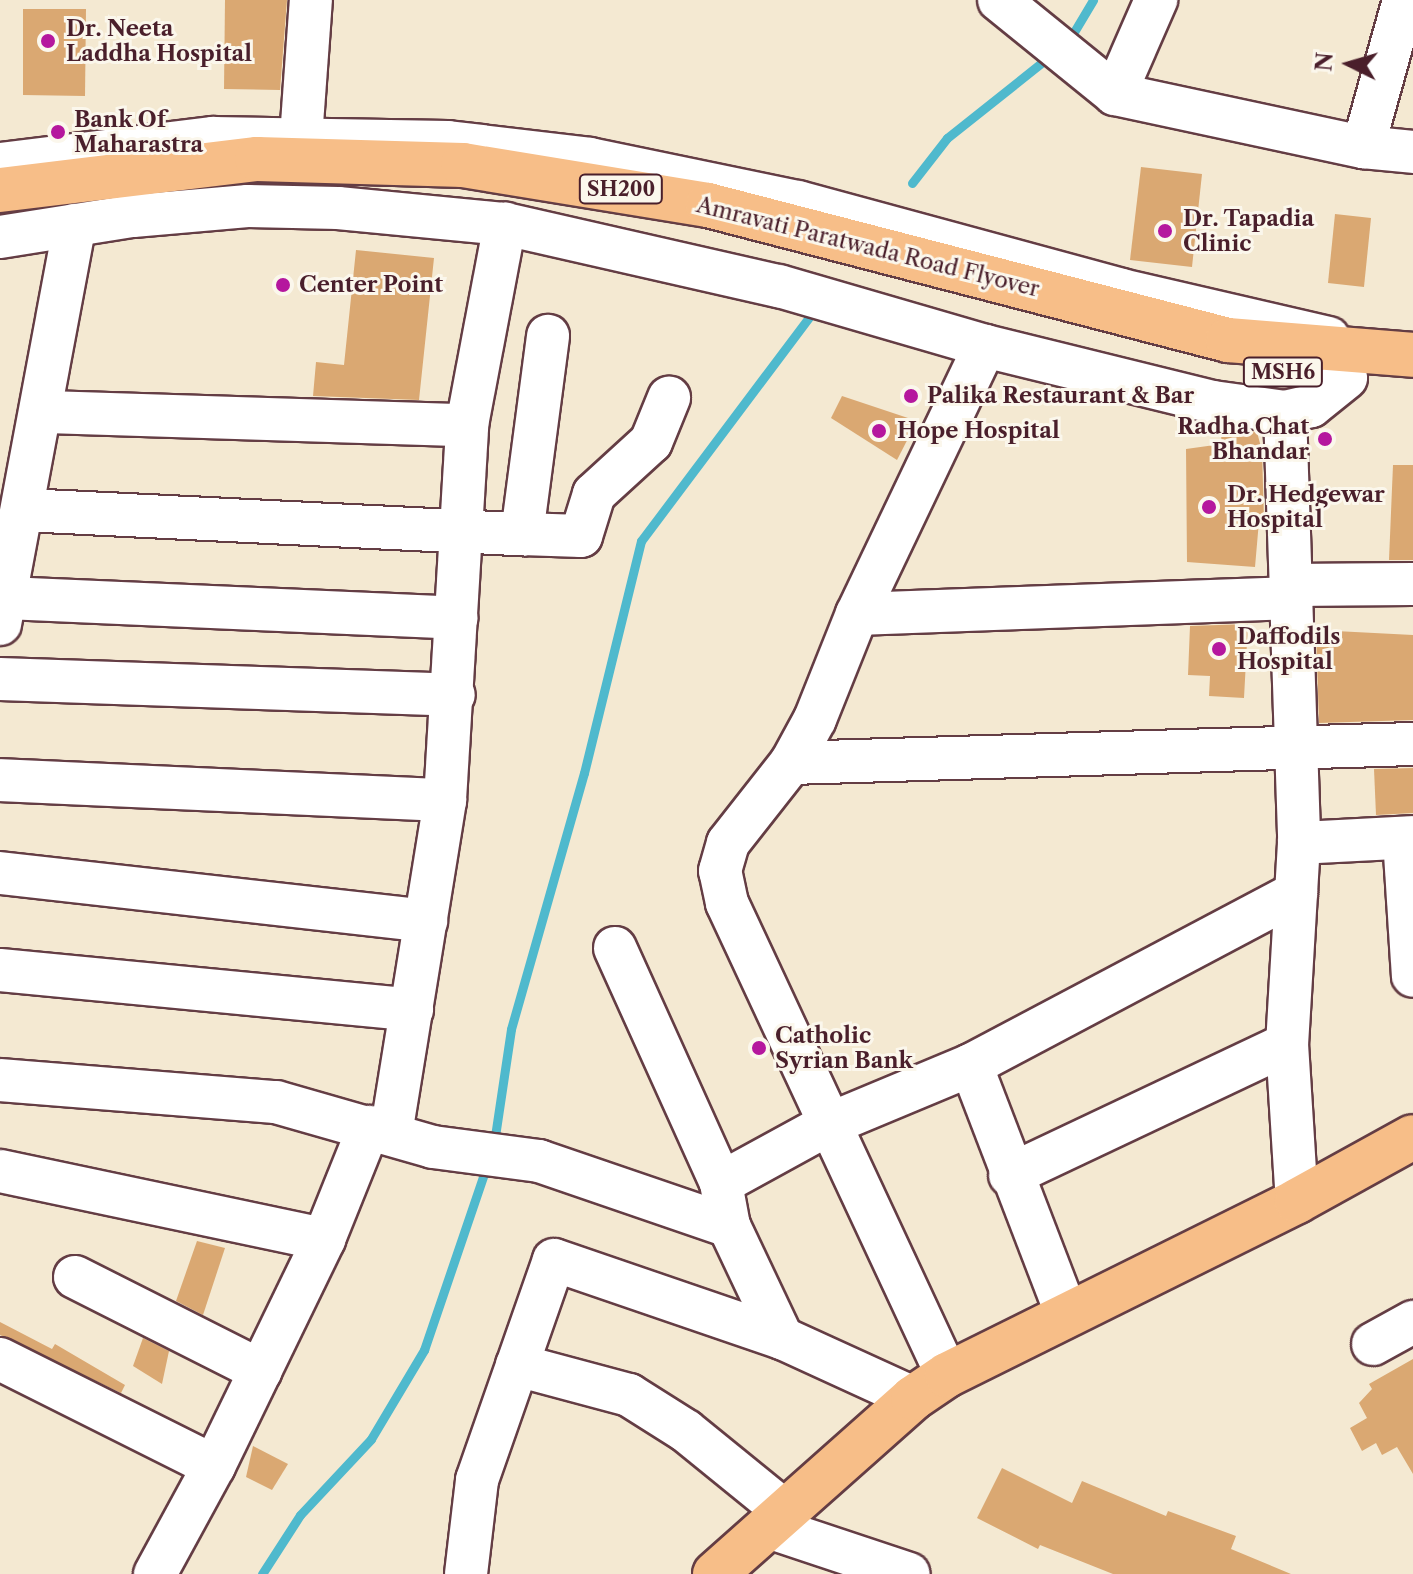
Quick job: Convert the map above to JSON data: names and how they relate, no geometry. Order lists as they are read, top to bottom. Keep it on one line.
{"streets":{"main road":["SH200","Amravati Paratwada Road Flyover","MSH6"]},"crossings":[["Amravati Paratwada Road Flyover","MSH6"]],"places":["Dr. Neeta Laddha Hospital","Bank Of Maharastra","Dr. Tapadia Clinic","Center Point","Palika Restaurant & Bar","Hope Hospital","Radha Chat Bhandar","Dr. Hedgewar Hospital","Daffodils Hospital","Catholic Syrian Bank"],"north":"left"}
